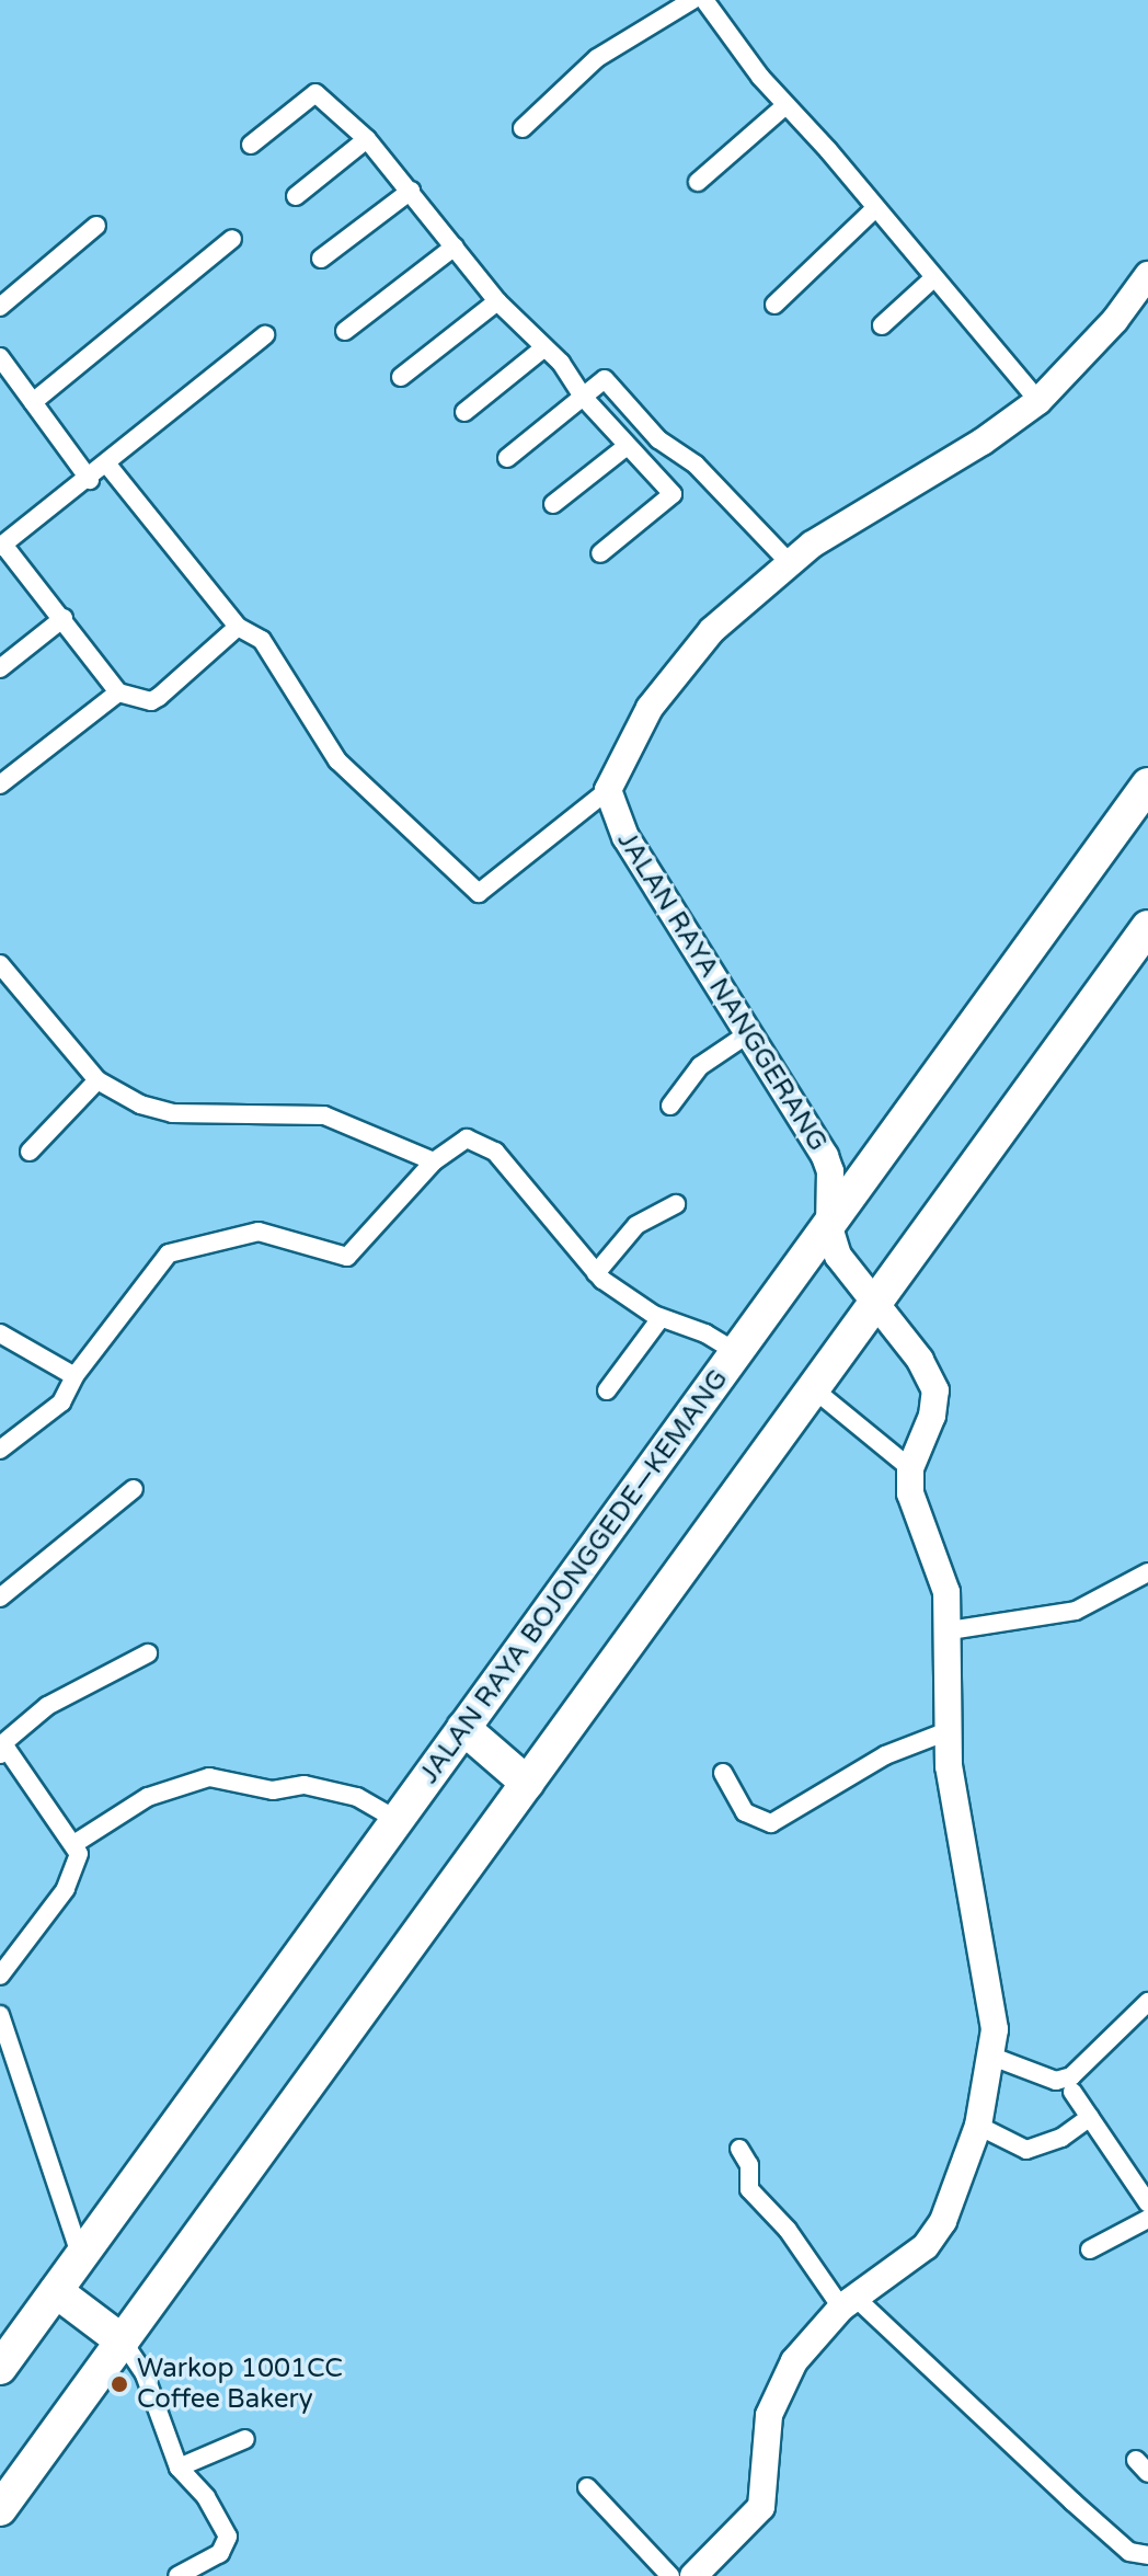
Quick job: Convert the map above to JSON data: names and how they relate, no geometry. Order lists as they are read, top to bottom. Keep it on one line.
{"streets":{"highway":["JALAN RAYA BOJONGGEDE—KEMANG"],"street":["JALAN RAYA NANGGERANG"]},"crossings":[["JALAN RAYA NANGGERANG","JALAN RAYA BOJONGGEDE—KEMANG"]],"places":["Warkop 1001CC Coffee Bakery"]}
